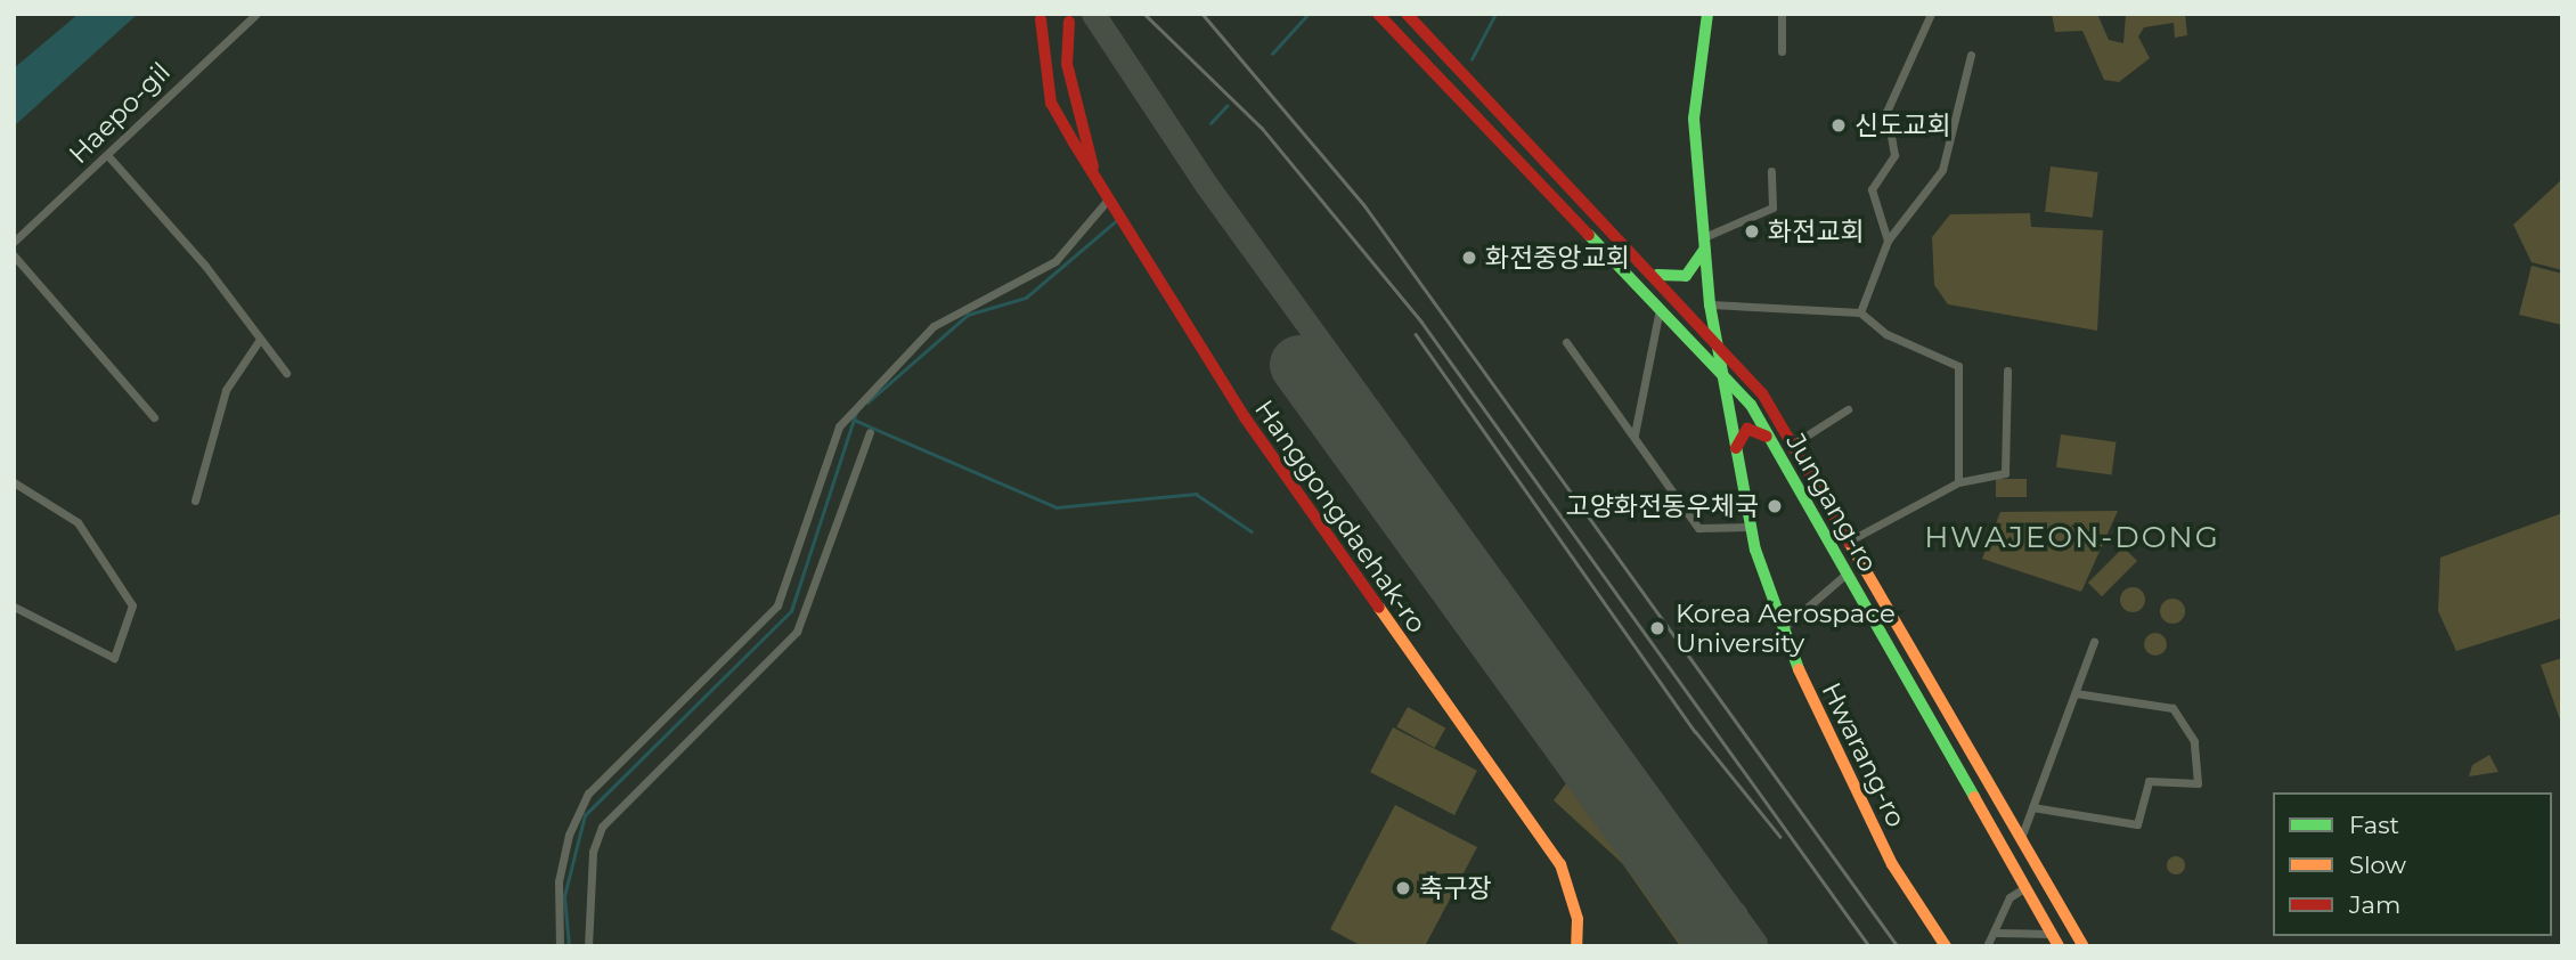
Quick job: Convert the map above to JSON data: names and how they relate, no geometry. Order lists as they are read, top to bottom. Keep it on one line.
{"streets":{"main road":["Jungang-ro","Hanggongdaehak-ro","Hwarang-ro"],"street":["Haepo-gil"]},"crossings":[["Jungang-ro","Hwarang-ro"]],"districts":["HWAJEON-DONG"],"places":["신도교회","화전교회","화전중앙교회","고양화전동우체국","Korea Aerospace University","축구장"],"legend":["Fast","Slow","Jam"]}
